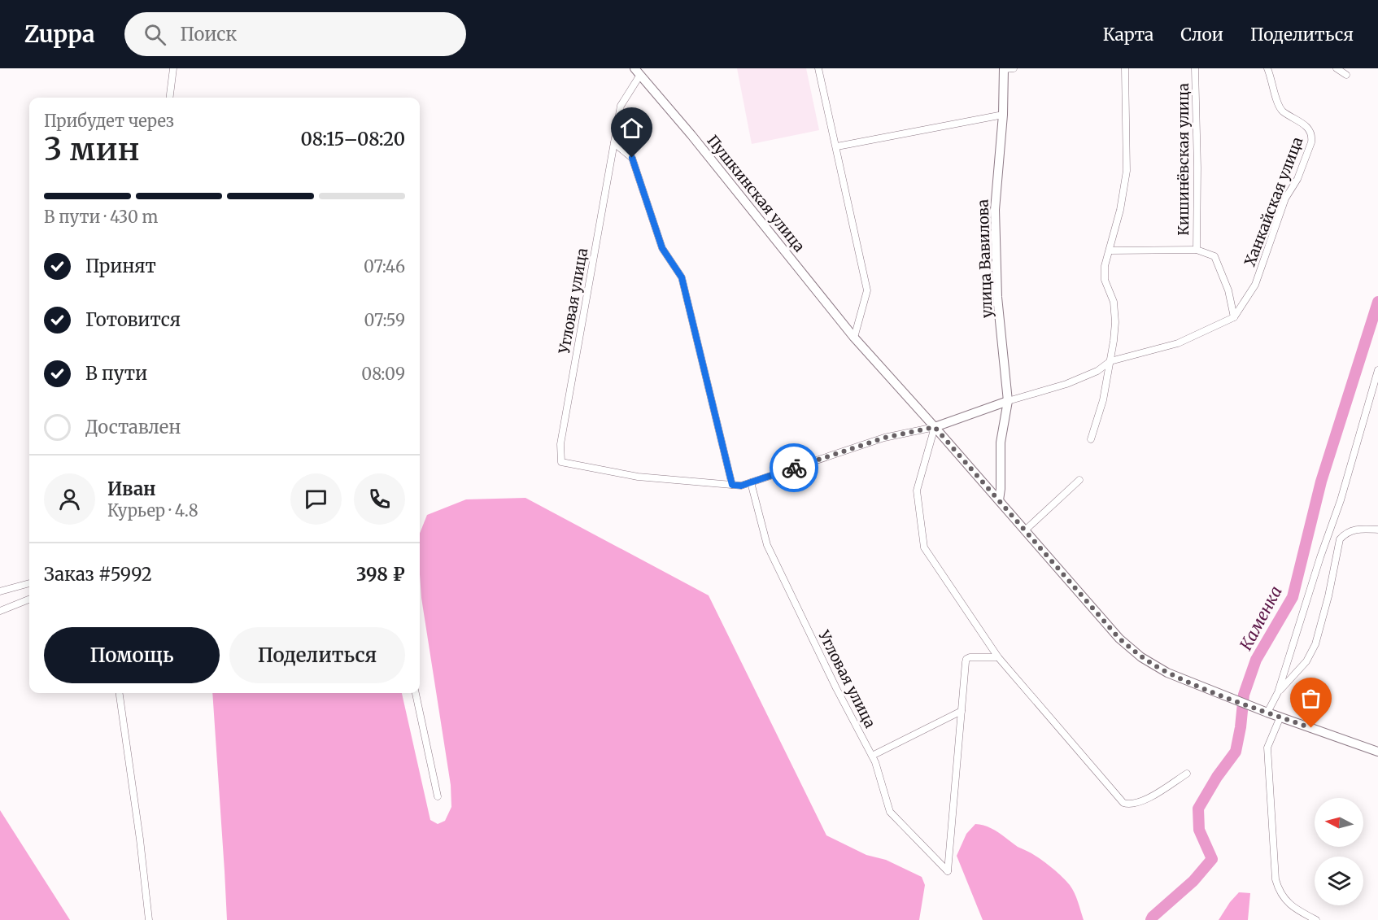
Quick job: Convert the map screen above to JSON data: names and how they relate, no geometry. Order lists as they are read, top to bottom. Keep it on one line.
{"streets":{"main road":["Пушкинская улица","улица Вавилова"],"street":["Кишинёвская улица","Ханкайская улица","Угловая улица"]},"crossings":[["Пушкинская улица","улица Вавилова"],["Пушкинская улица","Угловая улица"]],"water":["Каменка"],"north":"left","page":{"header":"Zuppa","search":"Поиск","nav":["Карта","Слои","Поделиться"],"heading":["3 мин","Прибудет через","08:15–08:20"],"panel":["Иван","Курьер · 4.8","Заказ #5992","398 ₽"],"bar":"В пути · 430 m","list":[["Принят","07:46"],["Готовится","07:59"],["В пути","08:09"],"Доставлен"],"buttons":["Помощь","Поделиться"]}}
